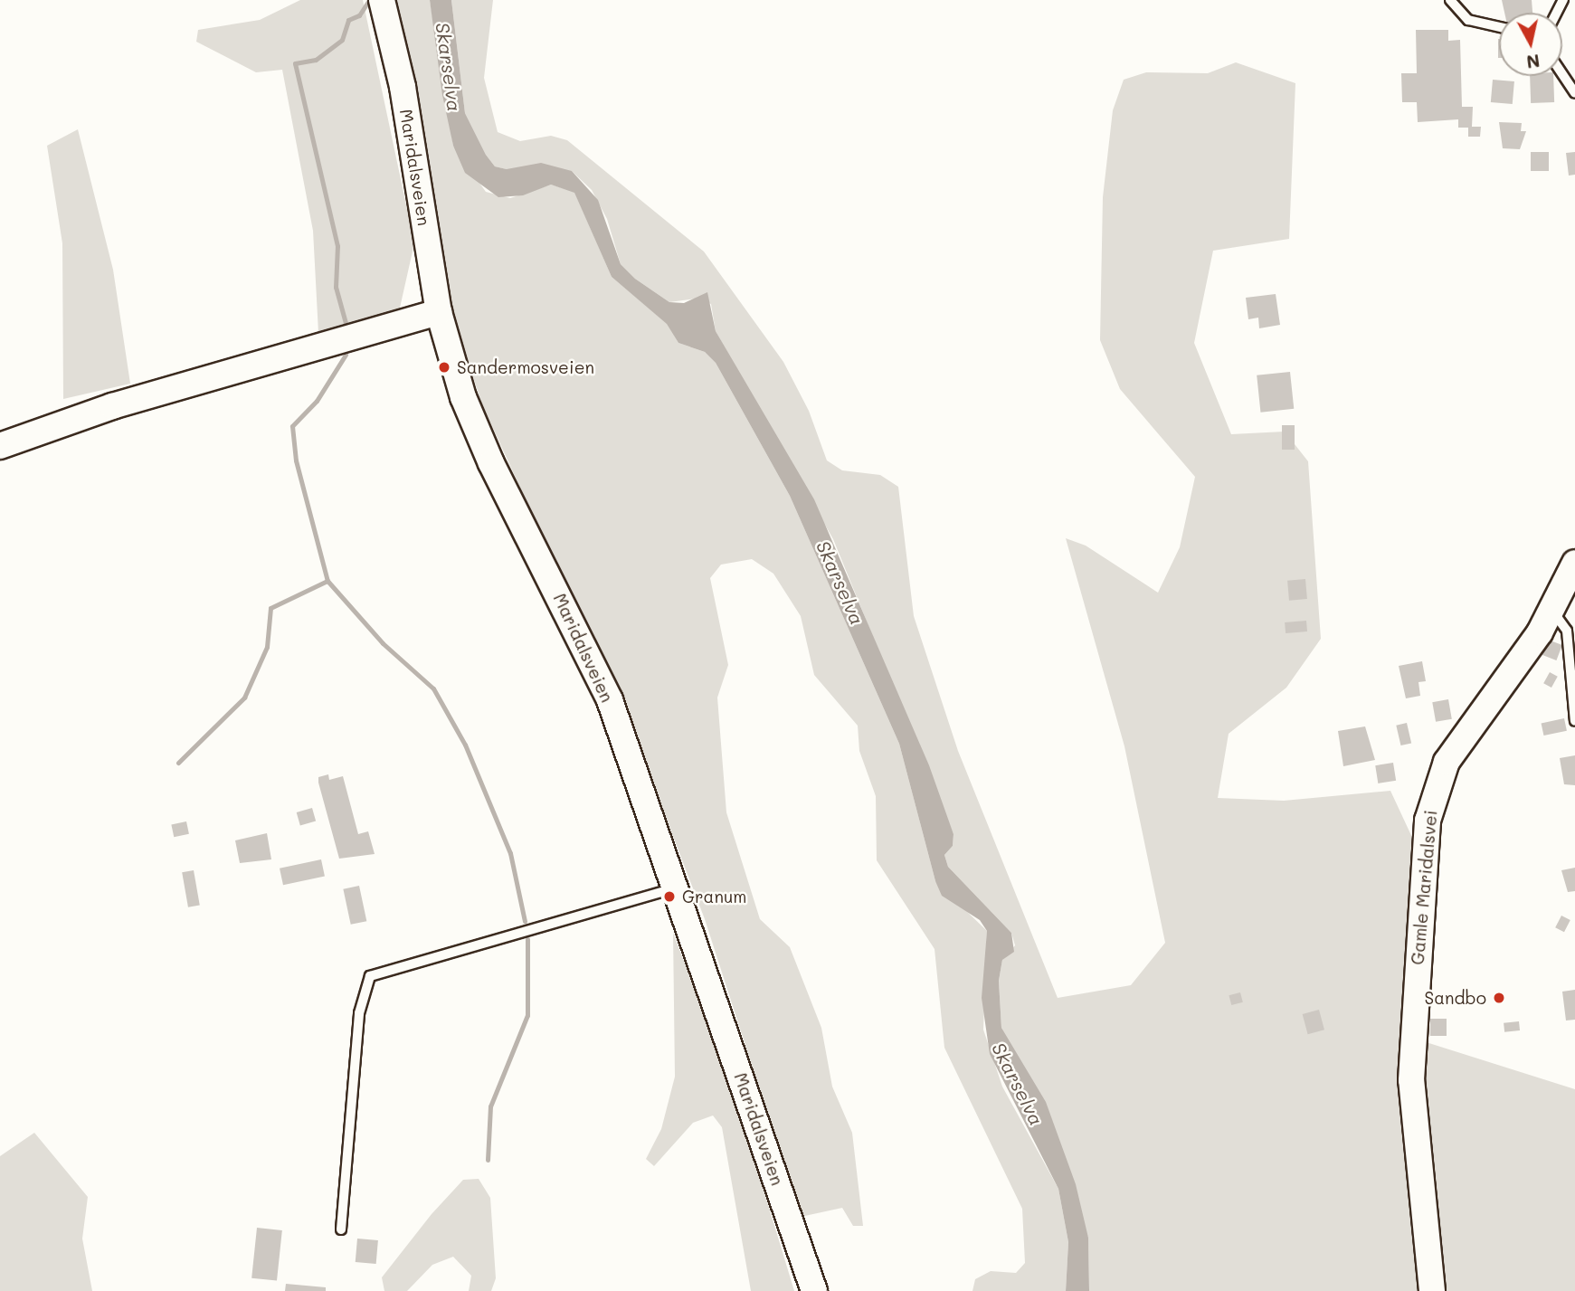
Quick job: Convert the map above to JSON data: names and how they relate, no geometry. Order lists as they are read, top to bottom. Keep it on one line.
{"streets":{"street":["Maridalsveien","Gamle Maridalsvei"]},"water":["Skarselva"],"places":["Sandermosveien","Granum","Sandbo"],"north":"bottom"}
